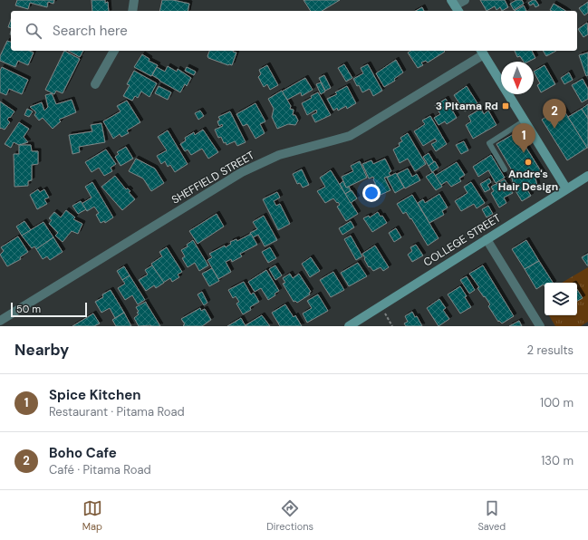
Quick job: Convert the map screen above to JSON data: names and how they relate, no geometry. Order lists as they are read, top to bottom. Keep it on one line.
{"streets":{"main road":["COLLEGE STREET"],"street":["SHEFFIELD STREET"]},"places":{"transit":["3 Pitama Rd"],"other":["Andre's Hair Design"]},"scale_bar":"50 m","north":"bottom","page":{"search":"Search here","pins":["2","1"],"scale":"50 m","heading":["Nearby","2 results"],"list":[{"mark":"1","name":"Spice Kitchen","note":"Restaurant · Pitama Road","value":"100 m"},{"mark":"2","name":"Boho Cafe","note":"Café · Pitama Road","value":"130 m"}],"nav":["Map","Directions","Saved"]}}
